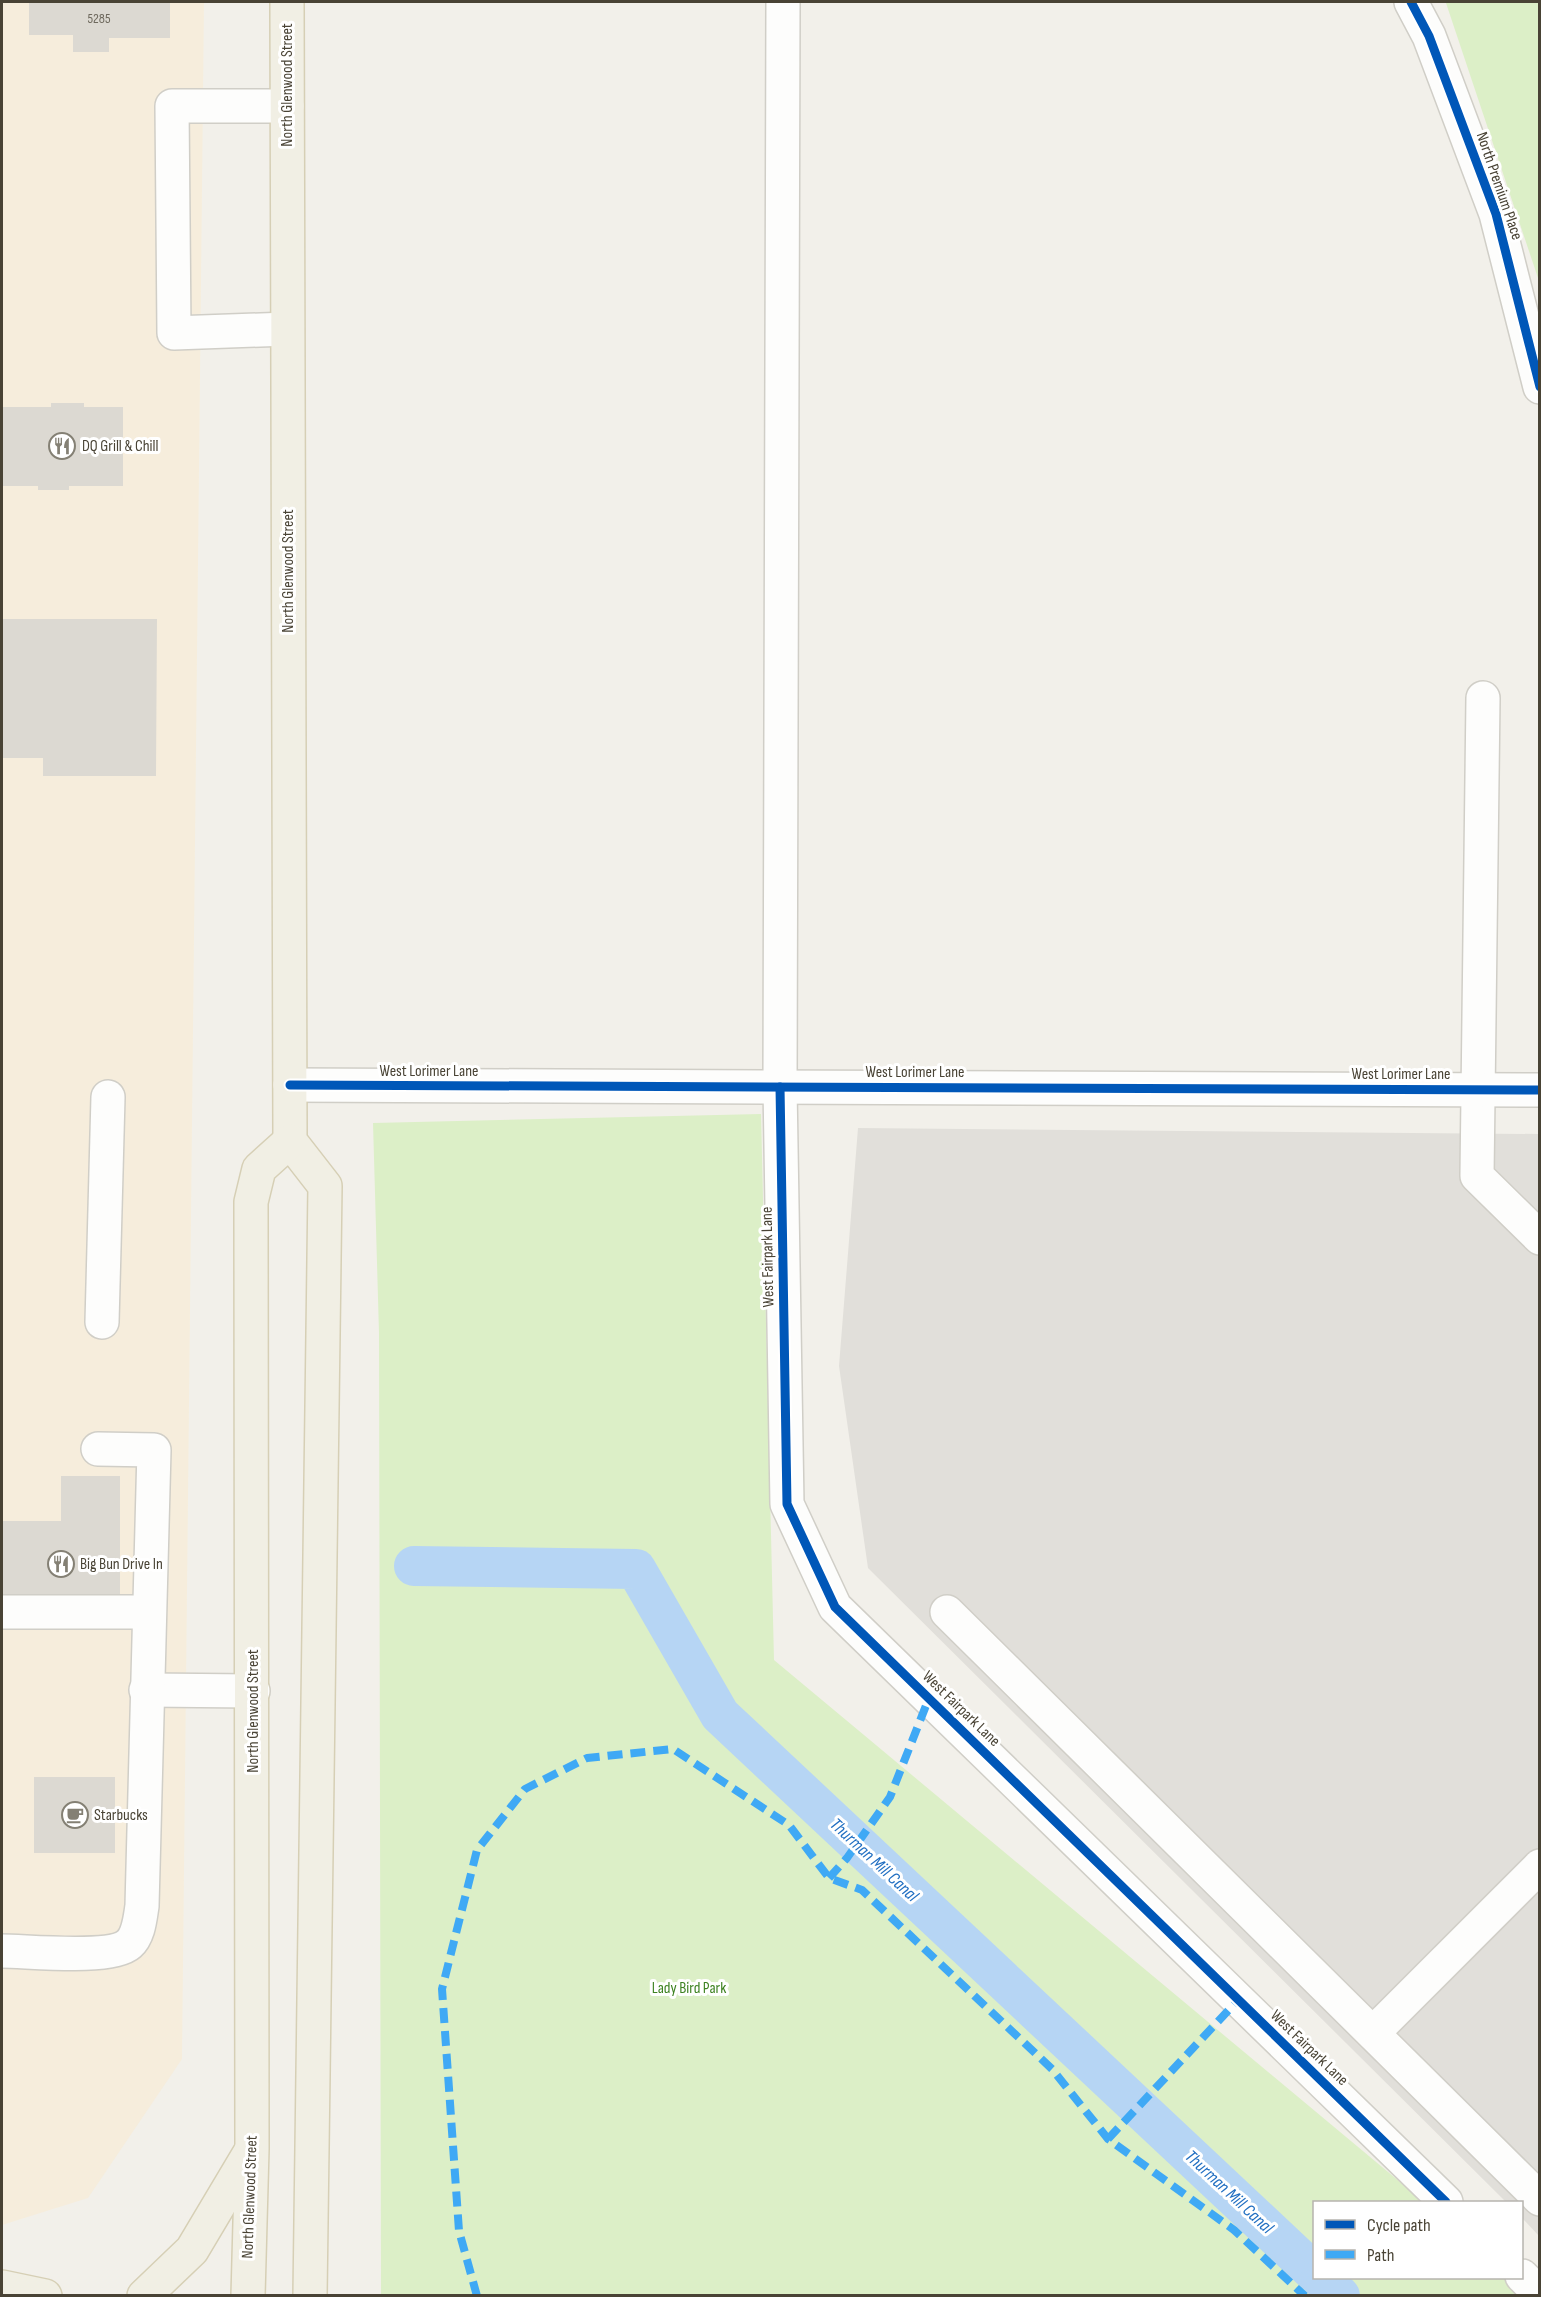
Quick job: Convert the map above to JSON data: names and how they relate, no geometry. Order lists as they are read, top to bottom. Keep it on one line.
{"streets":{"main road":["North Glenwood Street"],"street":["North Premium Place","West Lorimer Lane","West Fairpark Lane"]},"crossings":[["North Glenwood Street","West Lorimer Lane"],["West Lorimer Lane","West Fairpark Lane"]],"water":["Thurman Mill Canal"],"parks":["Lady Bird Park"],"places":{"restaurant":["DQ Grill & Chill","Big Bun Drive In"],"cafe":["Starbucks"]},"house_numbers":["5285"],"legend":["Cycle path","Path"]}
